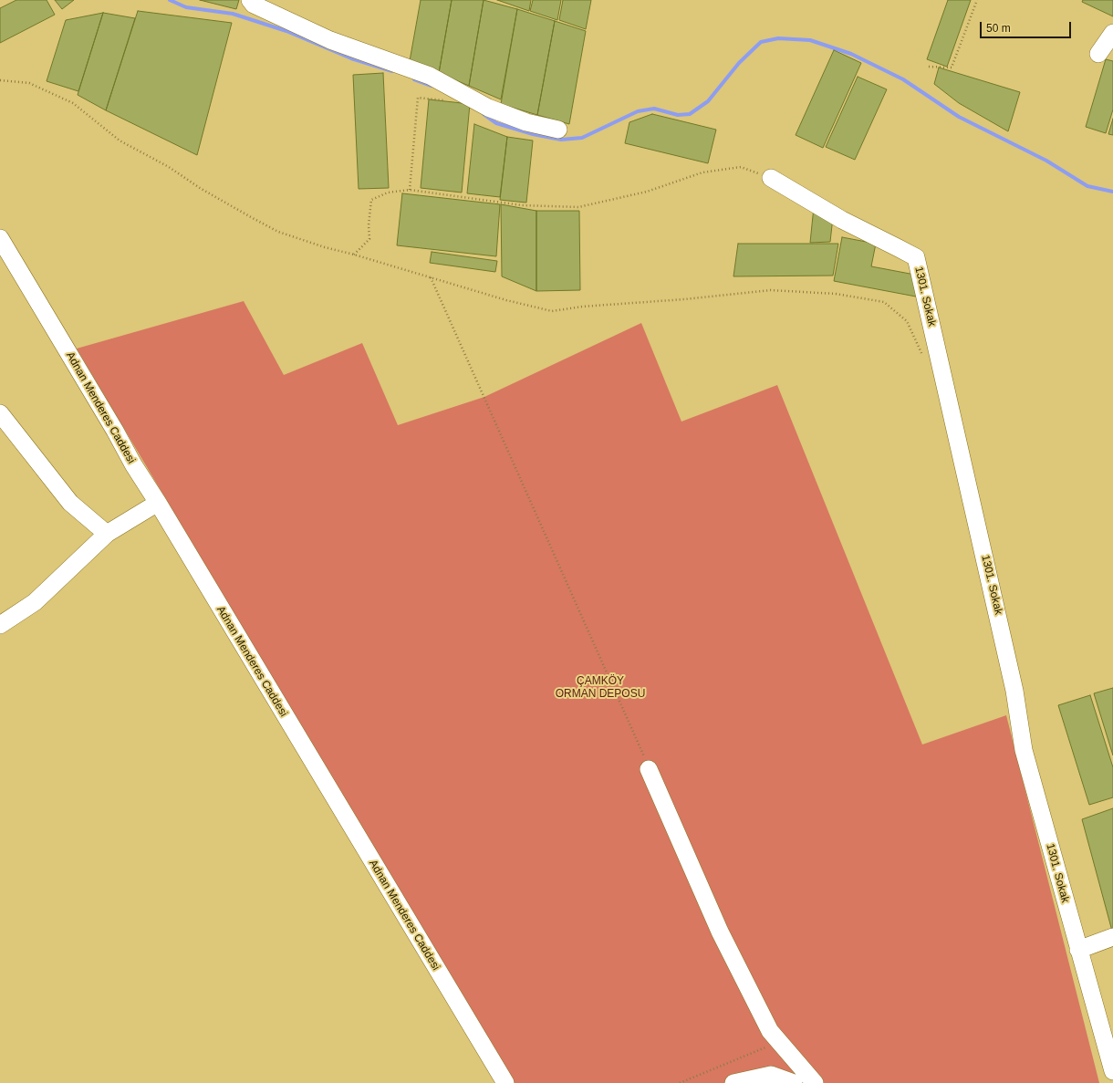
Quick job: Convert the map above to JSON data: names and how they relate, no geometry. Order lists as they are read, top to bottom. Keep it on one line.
{"streets":{"street":["1301. Sokak","Adnan Menderes Caddesi"]},"parks":["ÇAMKÖY ORMAN DEPOSU"],"scale_bar":"50 m"}
